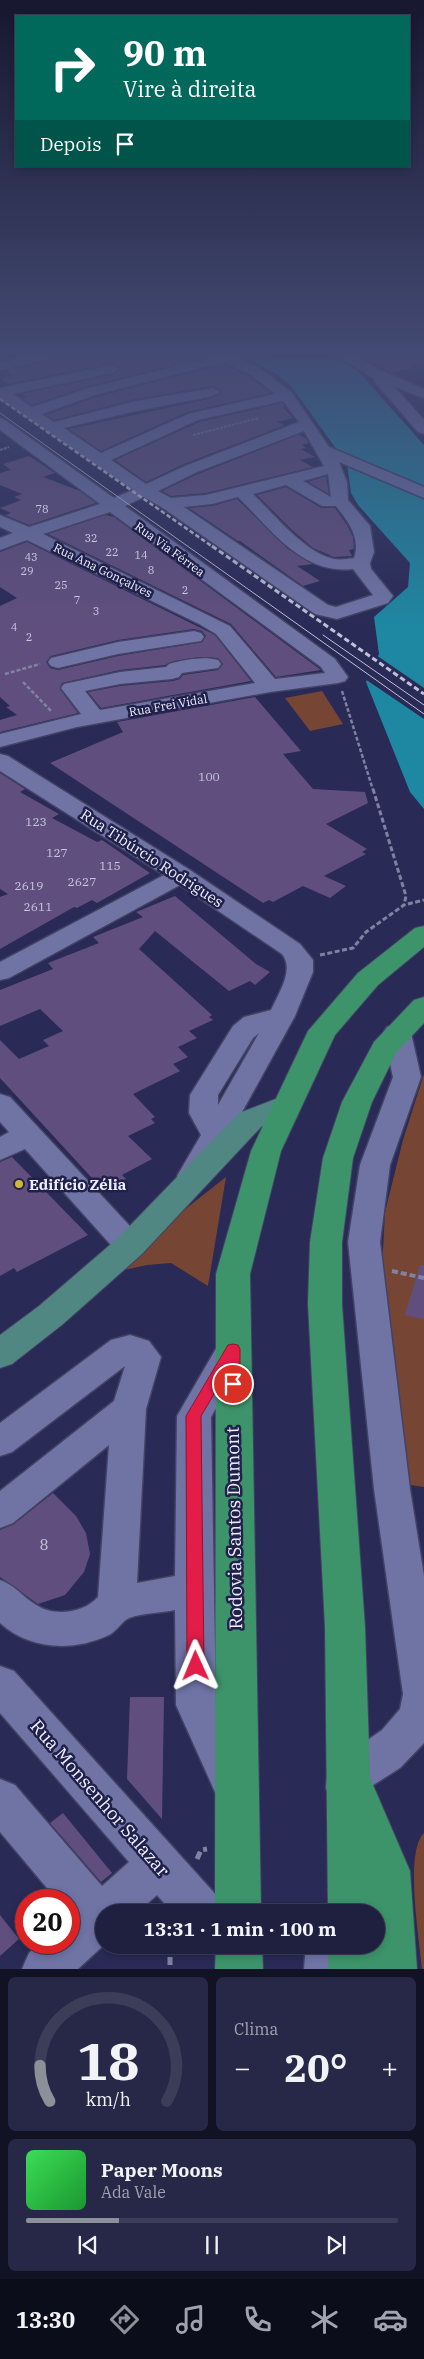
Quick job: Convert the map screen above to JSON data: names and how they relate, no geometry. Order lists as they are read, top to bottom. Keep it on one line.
{"streets":{"highway":["Rodovia Santos Dumont"],"street":["Rua Via Férrea","Rua Ana Gonçalves","Rua Frei Vidal","Rua Tibúrcio Rodrigues","Rua Monsenhor Salazar"]},"crossings":[["Rua Via Férrea","Rua Frei Vidal"],["Rua Ana Gonçalves","Rua Frei Vidal"]],"places":["Edifício Zélia"],"house_numbers":["78","32","22","14","43","8","29","25","2","7","3","4","2","100","123","127","115","2627","2619","2611","8"],"page":{"turn":["90 m","Vire à direita"],"then":"Depois","limit":"20","trip":"13:31 · 1 min · 100 m","tile":"Clima","heat":["−","20°","+"],"song":["Paper Moons","Ada Vale"],"tabs":"13:30","gauge":["18","km/h"]}}
